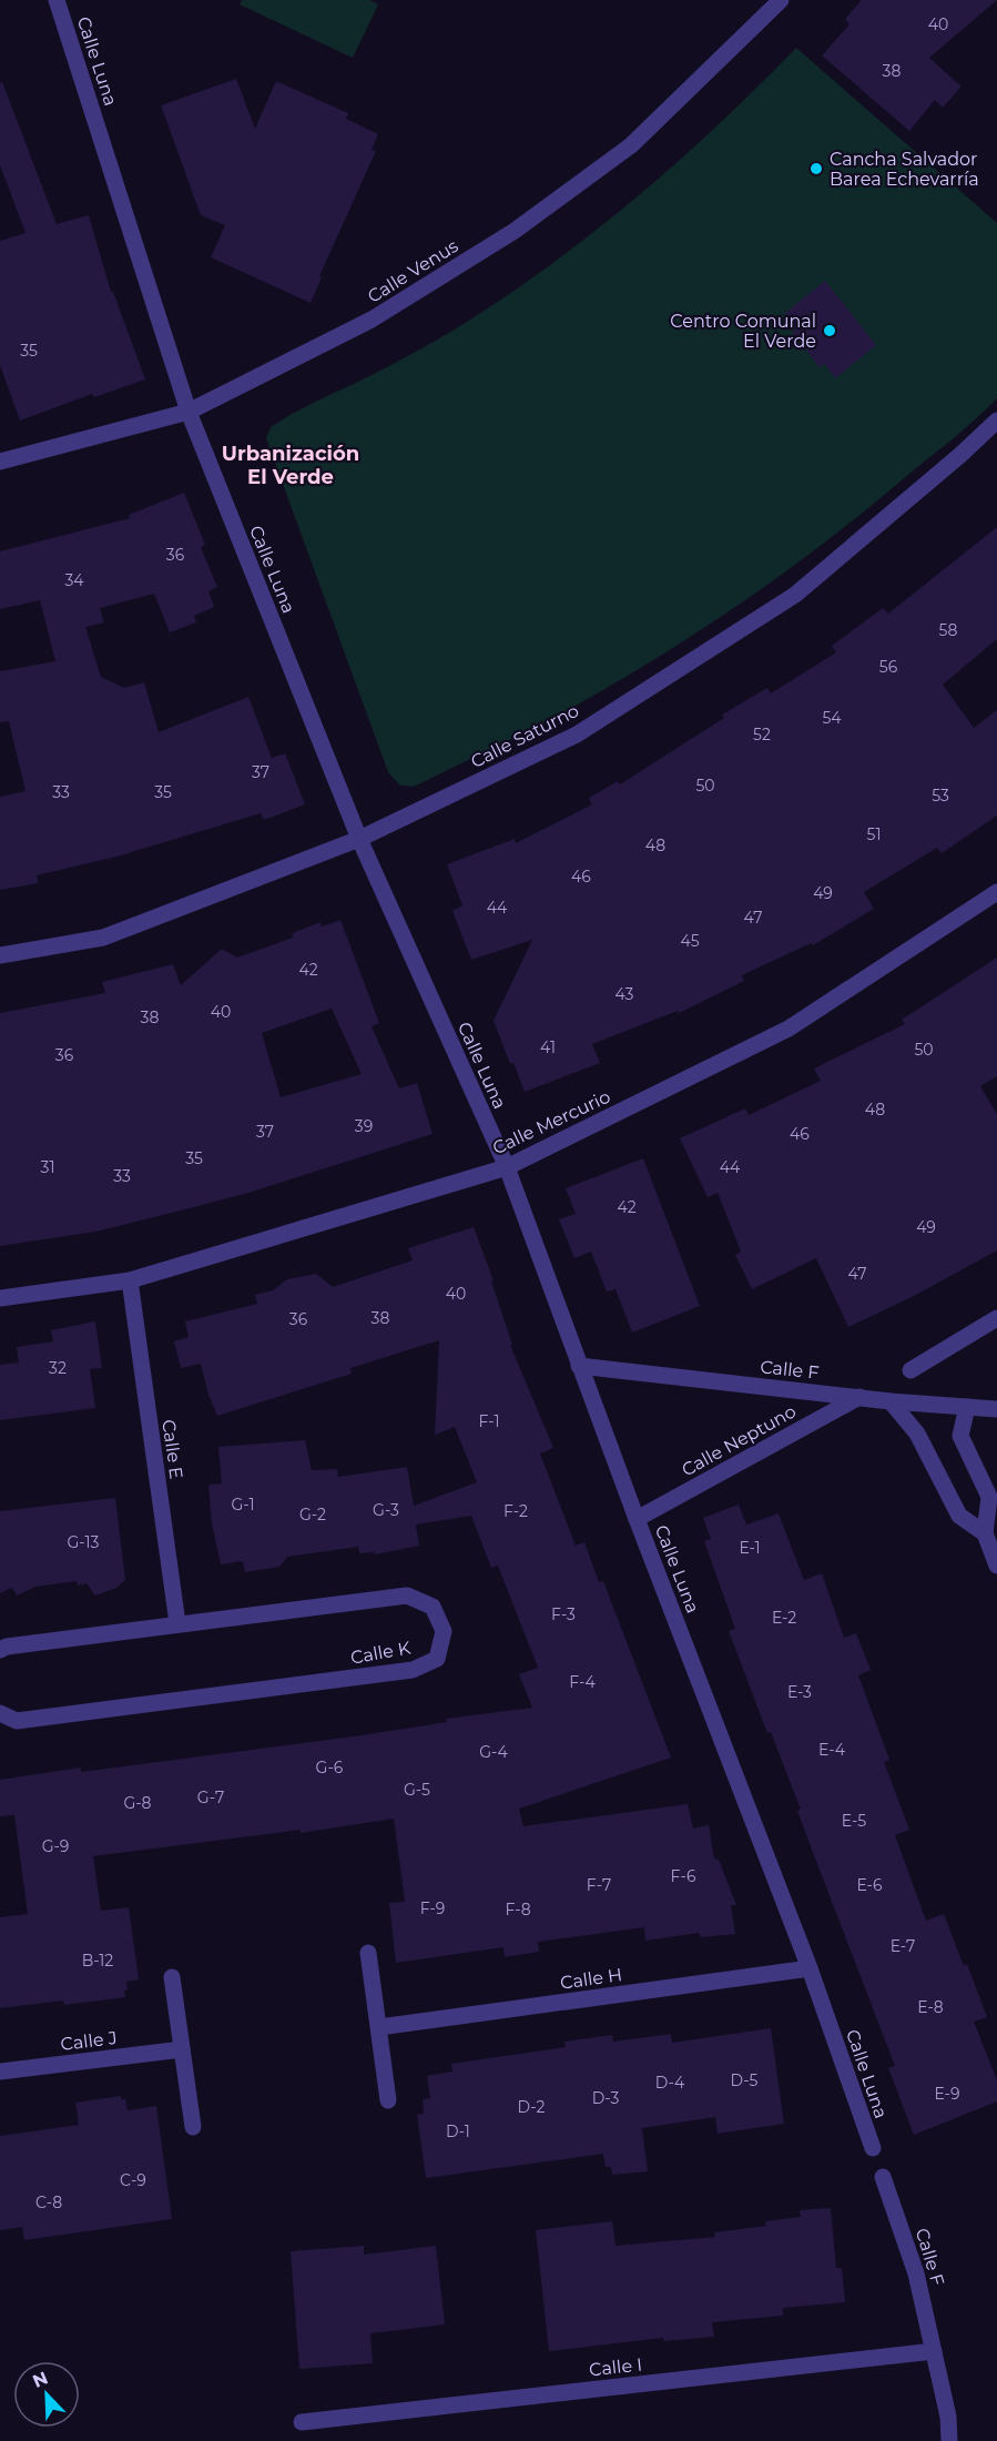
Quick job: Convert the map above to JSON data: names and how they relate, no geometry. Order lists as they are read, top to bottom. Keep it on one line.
{"streets":{"street":["Calle Luna","Calle Venus","Calle Saturno","Calle Mercurio","Calle F","Calle Neptuno","Calle E","Calle K","Calle H","Calle J","Calle I"]},"crossings":[["Calle Luna","Calle Venus"],["Calle Luna","Calle Saturno"],["Calle Luna","Calle Mercurio"],["Calle Luna","Calle F"],["Calle Luna","Calle Neptuno"],["Calle Luna","Calle H"],["Calle Mercurio","Calle E"],["Calle F","Calle Neptuno"],["Calle F","Calle I"],["Calle E","Calle K"]],"districts":["Urbanización El Verde"],"places":["Cancha Salvador Barea Echevarría","Centro Comunal El Verde"],"house_numbers":["40","38","35","36","34","58","56","54","52","37","50","33","35","53","51","48","46","49","44","47","45","42","43","40","38","41","50","36","48","39","37","46","35","31","44","33","42","49","47","40","38","36","32","F-1","G-1","G-3","F-2","G-2","G-13","E-1","F-3","E-2","F-4","E-3","E-4","G-4","G-6","G-5","G-7","G-8","E-5","G-9","F-6","F-7","E-6","F-9","F-8","E-7","B-12","E-8","D-5","D-4","E-9","D-3","D-2","D-1","C-9","C-8"],"north":"top left"}
